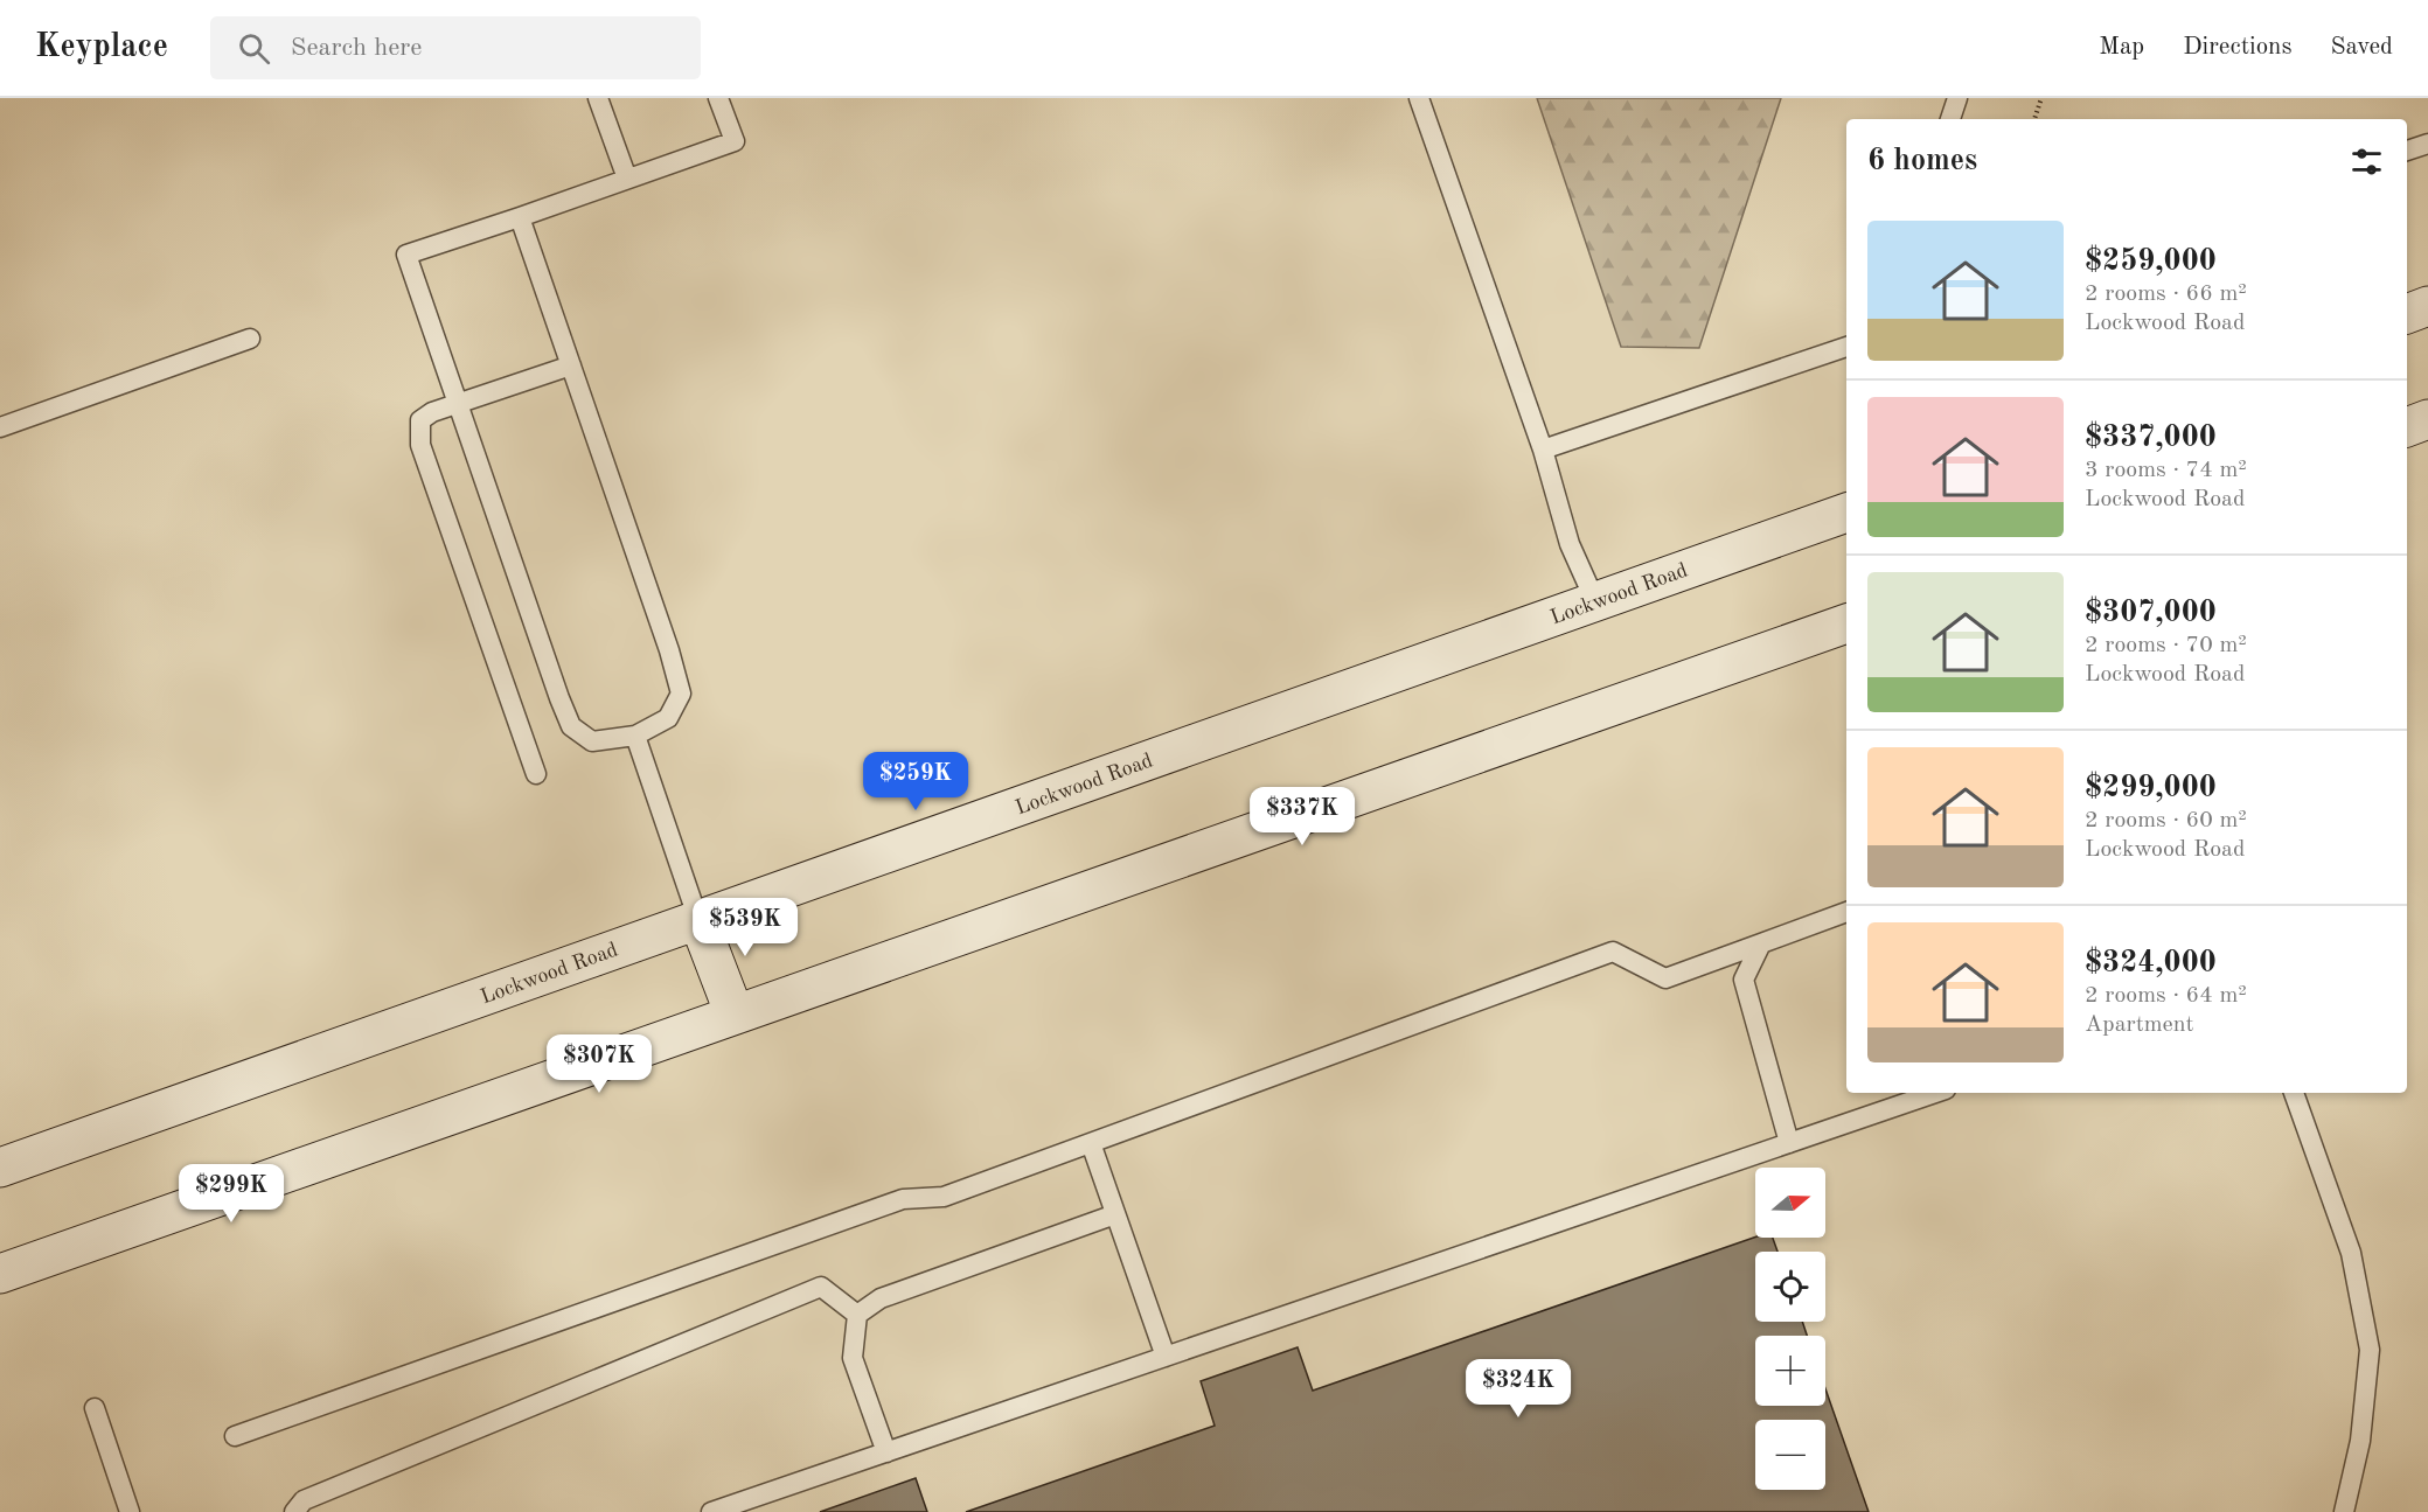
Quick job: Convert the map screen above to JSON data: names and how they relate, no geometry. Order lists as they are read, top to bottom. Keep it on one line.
{"streets":{"main road":["Lockwood Road"]},"north":"right","page":{"header":"Keyplace","search":"Search here","nav":["Map","Directions","Saved"],"heading":"6 homes","list":[{"name":"$259,000","note":"2 rooms · 66 m² · Lockwood Road"},{"name":"$337,000","note":"3 rooms · 74 m² · Lockwood Road"},{"name":"$307,000","note":"2 rooms · 70 m² · Lockwood Road"},{"name":"$299,000","note":"2 rooms · 60 m² · Lockwood Road"},{"name":"$324,000","note":"2 rooms · 64 m² · Apartment"}],"price":["$259K","$337K","$539K","$307K","$299K","$324K"],"map_buttons":["+","−"]}}
